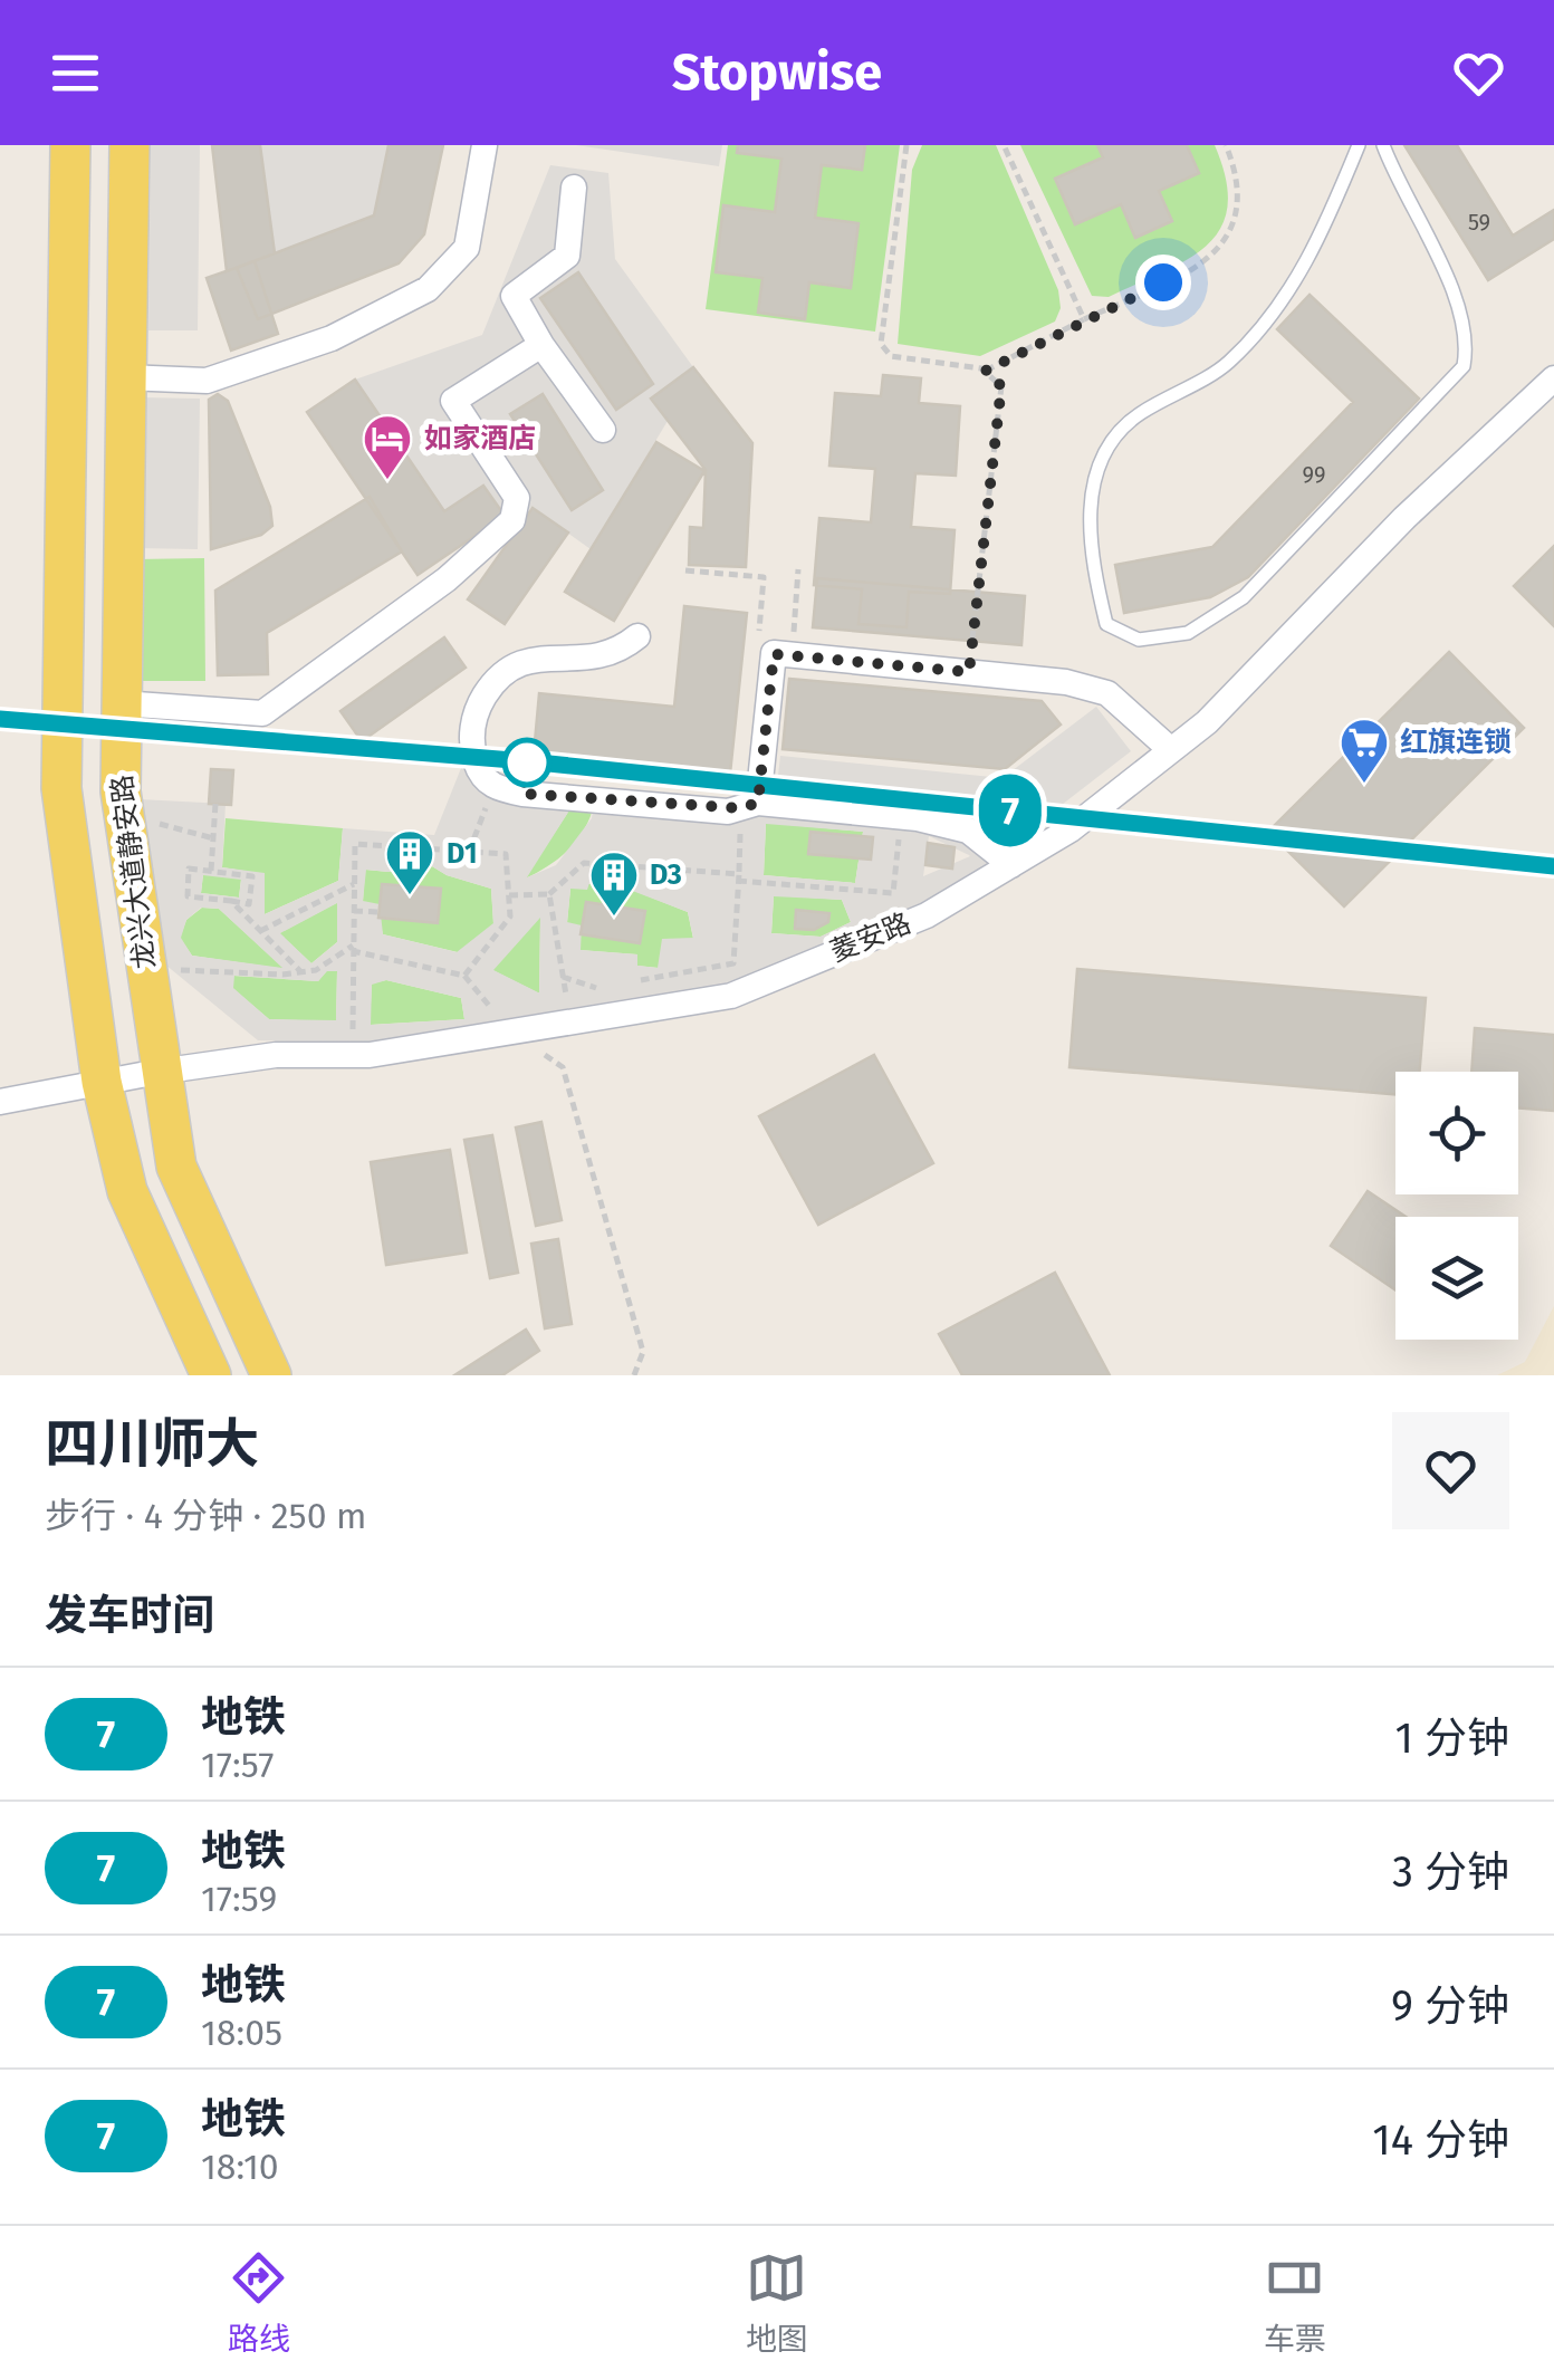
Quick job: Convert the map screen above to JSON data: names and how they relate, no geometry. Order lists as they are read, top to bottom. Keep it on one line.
{"streets":{"main road":["龙兴大道静安路"],"street":["菱安路"]},"crossings":[["龙兴大道静安路","菱安路"]],"places":{"hotel":["如家酒店"],"supermarket":["红旗连锁"],"building":["D1","D3"]},"lines":["metro line 7"],"house_numbers":["59","99"],"page":{"header":"Stopwise","on_map":"7","heading":[["四川师大","步行 · 4 分钟 · 250 m"],"发车时间"],"list":[{"mark":"7","name":"地铁","note":"17:57","value":"1 分钟"},{"mark":"7","name":"地铁","note":"17:59","value":"3 分钟"},{"mark":"7","name":"地铁","note":"18:05","value":"9 分钟"},{"mark":"7","name":"地铁","note":"18:10","value":"14 分钟"}],"tabs":["路线","地图","车票"]}}
